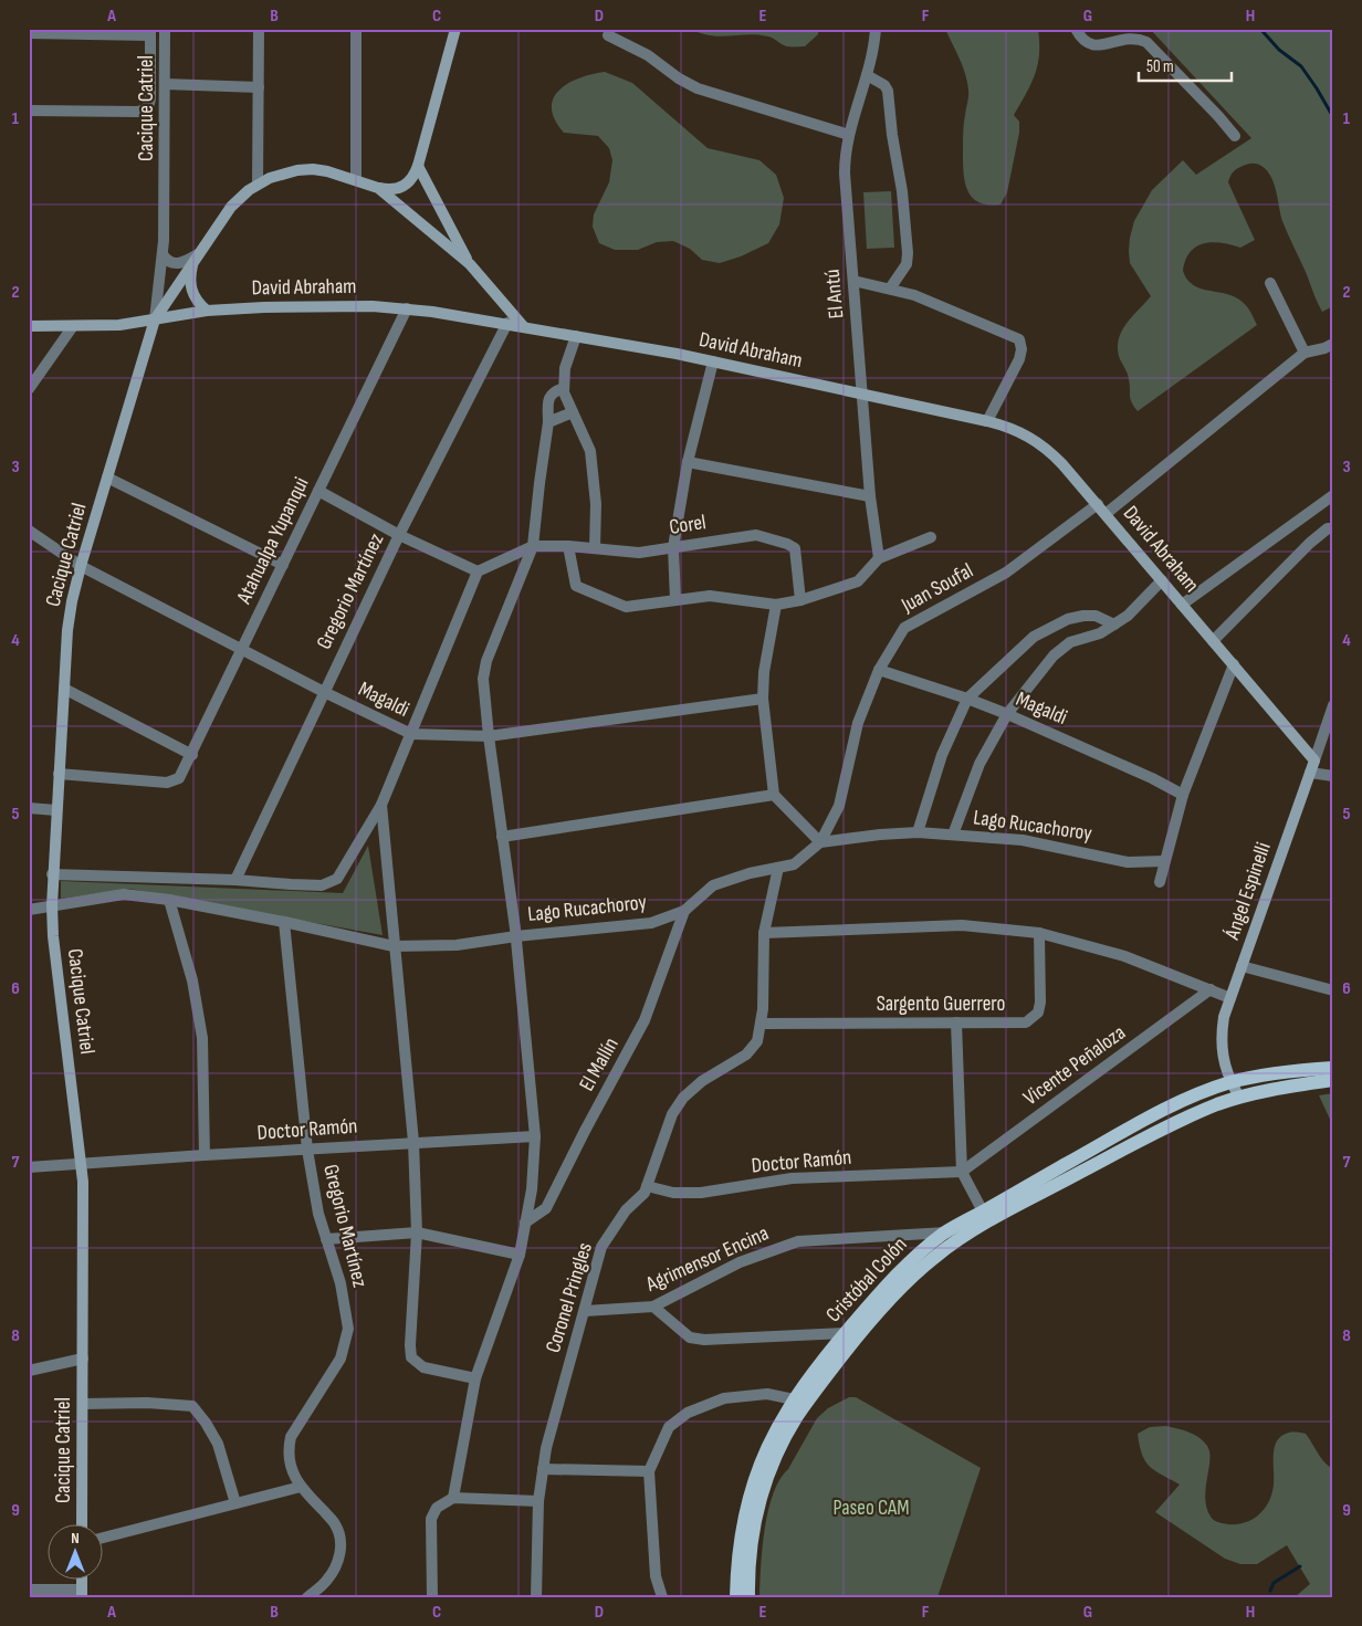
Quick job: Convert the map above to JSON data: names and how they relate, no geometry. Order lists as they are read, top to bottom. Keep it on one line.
{"streets":{"main road":["Cacique Catriel","David Abraham","Ángel Espinelli","Cristóbal Colón"],"street":["El Antú","Corel","Atahualpa Yupanqui","Juan Soufal","Gregorio Martínez","Magaldi","Lago Rucachoroy","Sargento Guerrero","El Mallín","Vicente Peñaloza","Doctor Ramón","Agrimensor Encina","Coronel Pringles"]},"crossings":[["Cacique Catriel","David Abraham"],["Cacique Catriel","Atahualpa Yupanqui"],["Cacique Catriel","Magaldi"],["Cacique Catriel","Lago Rucachoroy"],["Cacique Catriel","Doctor Ramón"],["David Abraham","El Antú"],["David Abraham","Atahualpa Yupanqui"],["David Abraham","Juan Soufal"],["David Abraham","Gregorio Martínez"],["David Abraham","Ángel Espinelli"],["Atahualpa Yupanqui","Magaldi"],["Juan Soufal","Magaldi"],["Juan Soufal","Lago Rucachoroy"],["Gregorio Martínez","Magaldi"],["Gregorio Martínez","Lago Rucachoroy"],["Gregorio Martínez","Doctor Ramón"],["Lago Rucachoroy","El Mallín"],["Lago Rucachoroy","Coronel Pringles"],["Ángel Espinelli","Cristóbal Colón"],["Sargento Guerrero","Coronel Pringles"],["Vicente Peñaloza","Doctor Ramón"],["Doctor Ramón","Coronel Pringles"],["Agrimensor Encina","Cristóbal Colón"],["Agrimensor Encina","Coronel Pringles"]],"parks":["Paseo CAM"],"scale_bar":"50 m","north":"top","grid":{"columns":["A","B","C","D","E","F","G","H"],"rows":["1","2","3","4","5","6","7","8","9"]}}
